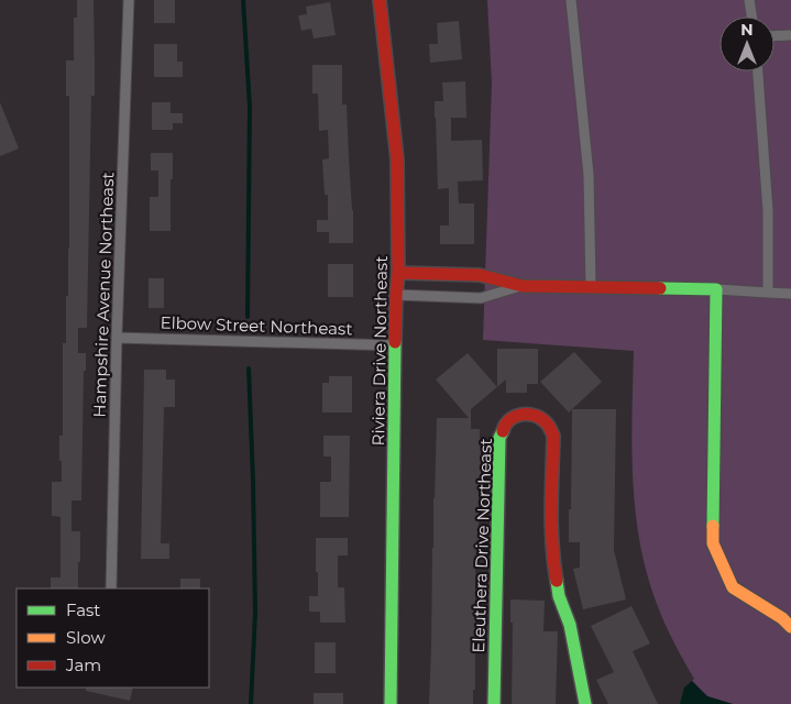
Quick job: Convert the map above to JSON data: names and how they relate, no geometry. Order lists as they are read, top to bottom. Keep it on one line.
{"streets":{"street":["Hampshire Avenue Northeast","Elbow Street Northeast","Riviera Drive Northeast","Eleuthera Drive Northeast"]},"crossings":[["Hampshire Avenue Northeast","Elbow Street Northeast"],["Elbow Street Northeast","Riviera Drive Northeast"]],"legend":["Fast","Slow","Jam"],"north":"top"}
